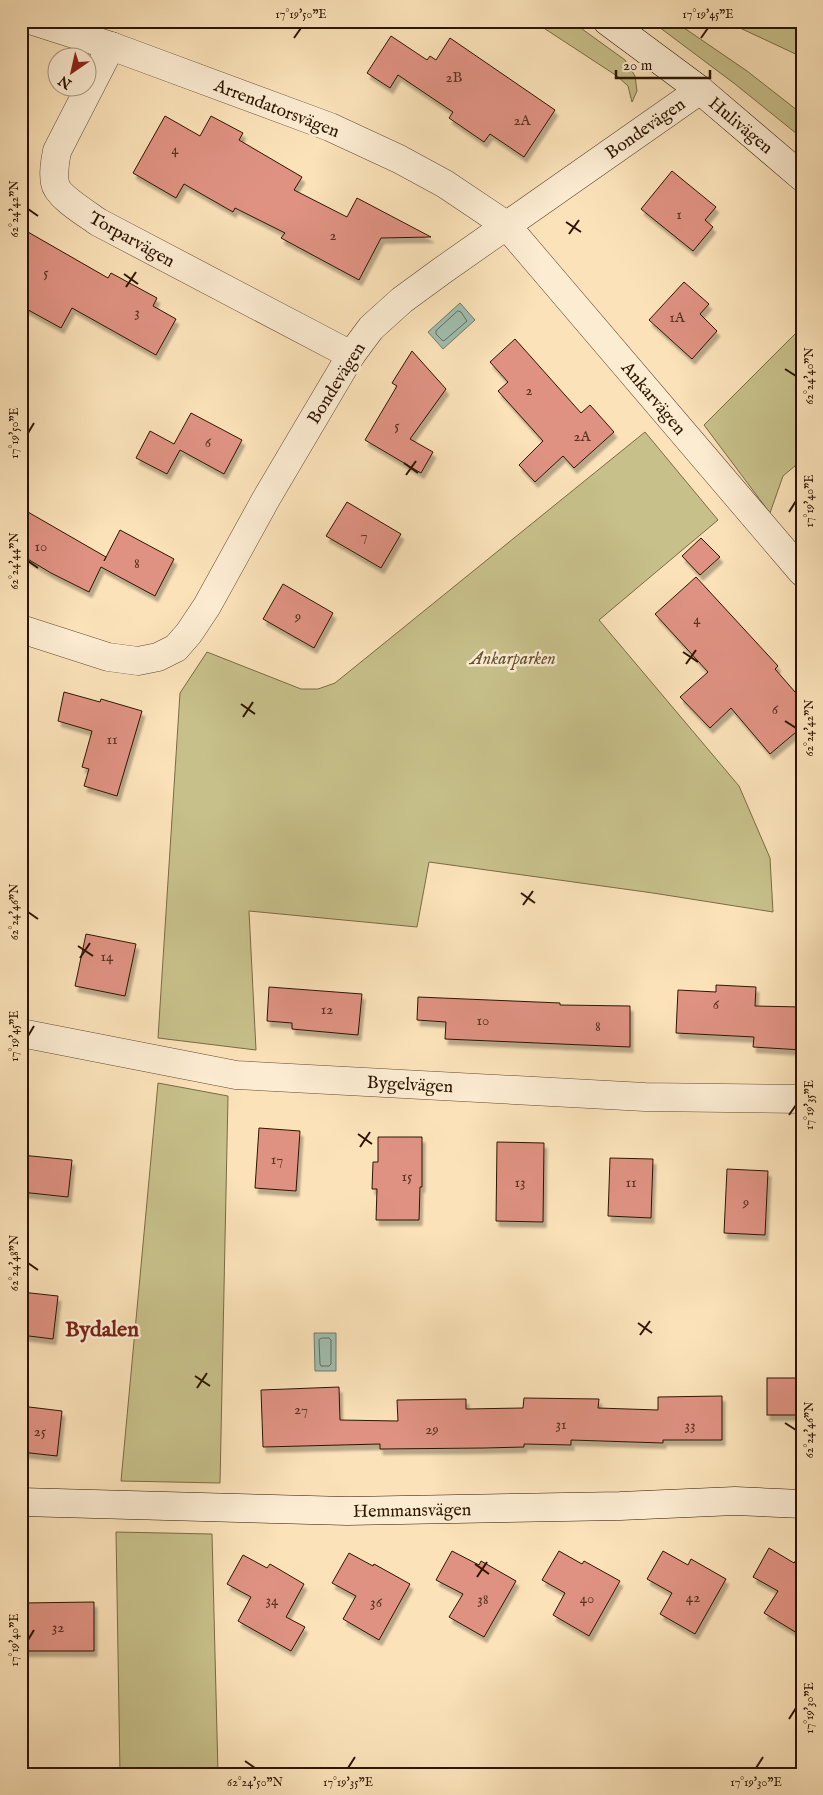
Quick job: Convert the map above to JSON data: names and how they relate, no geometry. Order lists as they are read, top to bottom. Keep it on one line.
{"streets":{"street":["Arrendatorsvägen","Hulivägen","Bondevägen","Torparvägen","Ankarvägen","Bygelvägen","Hemmansvägen"]},"crossings":[["Arrendatorsvägen","Bondevägen"],["Arrendatorsvägen","Torparvägen"],["Arrendatorsvägen","Ankarvägen"],["Hulivägen","Bondevägen"],["Bondevägen","Torparvägen"],["Bondevägen","Ankarvägen"]],"districts":["Bydalen"],"parks":["Ankarparken"],"house_numbers":["2B","2A","4","1","2","5","3","1A","2","5","2A","6","7","10","8","9","4","6","11","14","6","12","10","8","17","15","13","11","9","27","31","33","29","25","42","40","38","34","36","32"],"scale_bar":"20 m","north":"bottom left","coordinates":["17°19'50\"E","17°19'45\"E","62°24'42\"N","62°24'40\"N","17°19'40\"E","62°24'44\"N","62°24'46\"N","17°19'35\"E","62°24'48\"N","17°19'30\"E","62°24'50\"N"]}
